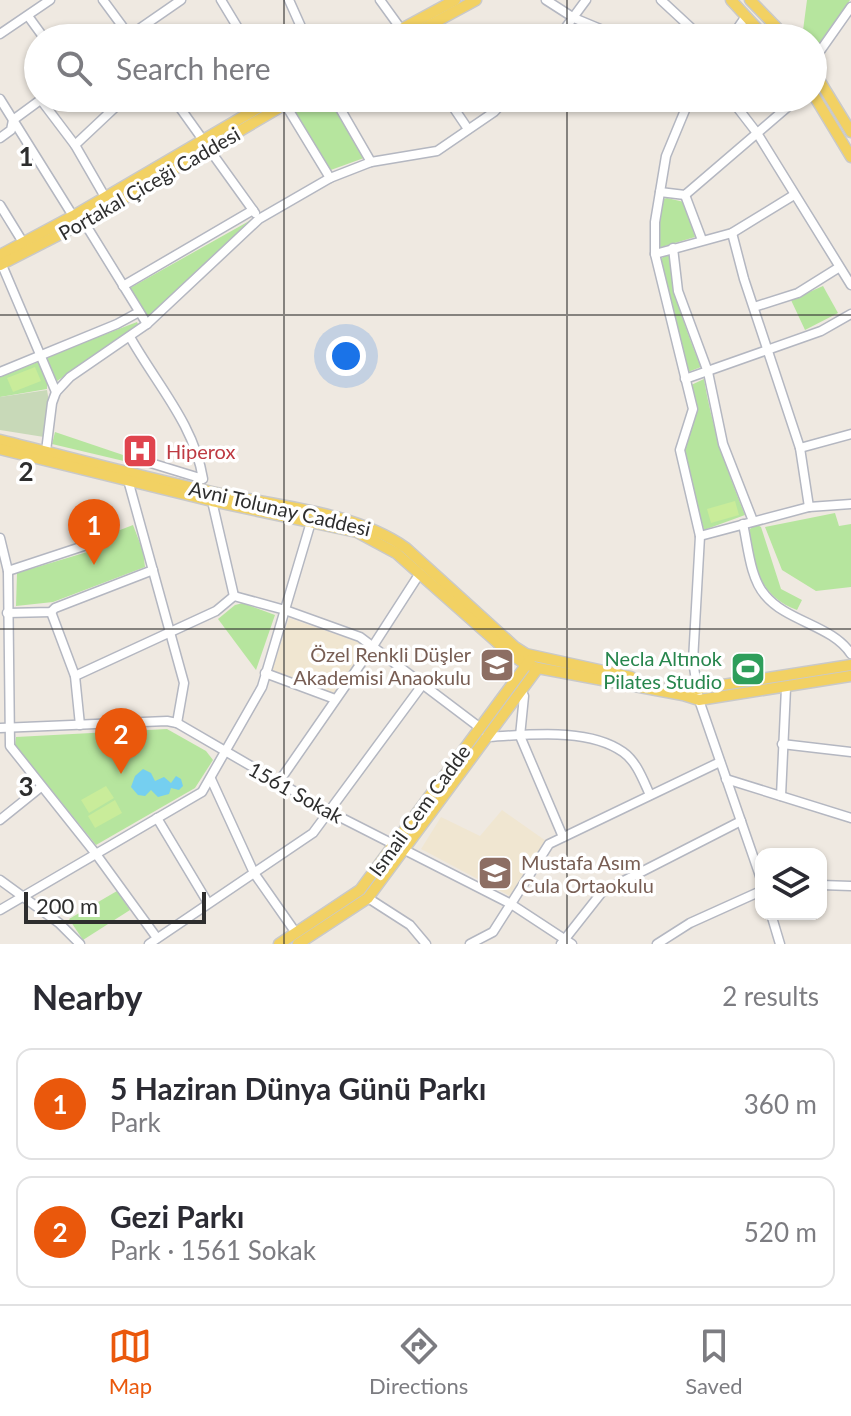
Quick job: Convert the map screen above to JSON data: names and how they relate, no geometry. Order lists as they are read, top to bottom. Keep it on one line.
{"streets":{"main road":["Portakal Çiceği Caddesi","Avni Tolunay Caddesi","Ismail Cem Cadde"],"street":["1561 Sokak"]},"crossings":[["Avni Tolunay Caddesi","Ismail Cem Cadde"],["1561 Sokak","Ismail Cem Cadde"]],"places":{"hospital":["Hiperox"],"school or university":["Özel Renkli Düşler Akademisi Anaokulu","Mustafa Asım Cula Ortaokulu"],"sports":["Necla Altınok Pilates Studio"]},"scale_bar":"200 m","page":{"search":"Search here","pins":["1","2"],"scale":"200 m","heading":["Nearby","2 results"],"list":[{"mark":"1","name":"5 Haziran Dünya Günü Parkı","note":"Park","value":"360 m"},{"mark":"2","name":"Gezi Parkı","note":"Park · 1561 Sokak","value":"520 m"}],"nav":["Map","Directions","Saved"]},"grid":{"rows":["1","2","3"]}}
